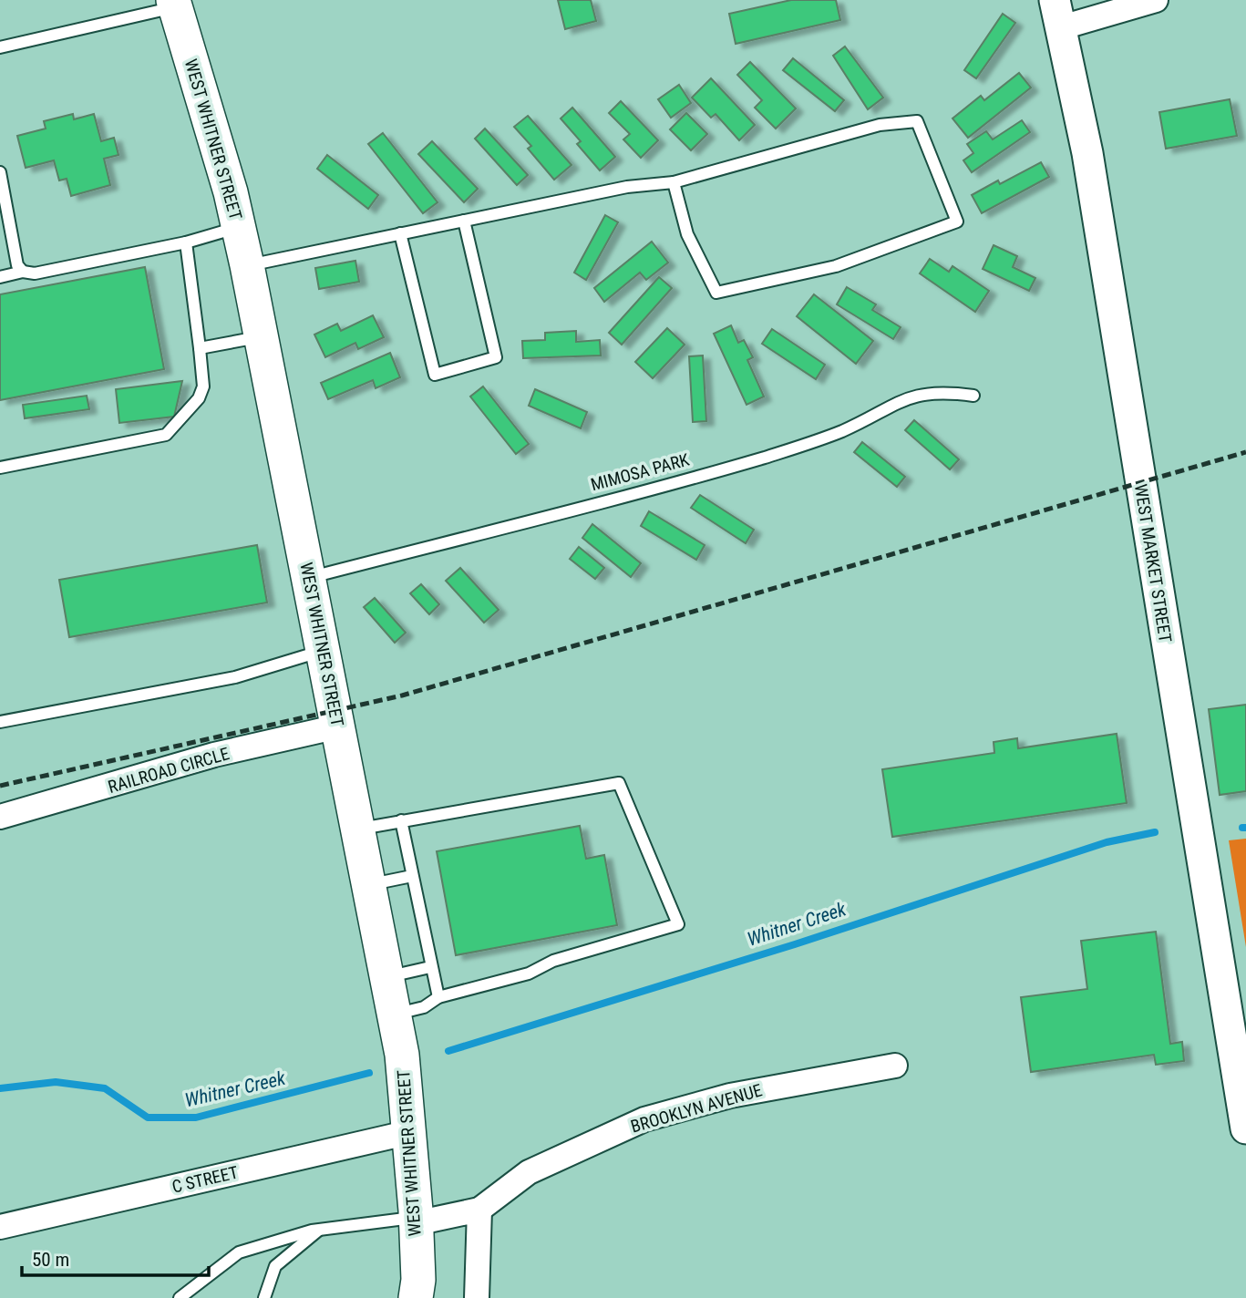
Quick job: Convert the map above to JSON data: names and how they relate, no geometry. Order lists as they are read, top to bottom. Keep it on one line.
{"streets":{"main road":["WEST WHITNER STREET"],"street":["WEST MARKET STREET","RAILROAD CIRCLE","BROOKLYN AVENUE","C STREET"],"lane":["MIMOSA PARK"]},"crossings":[["WEST WHITNER STREET","MIMOSA PARK"],["WEST WHITNER STREET","RAILROAD CIRCLE"],["WEST WHITNER STREET","C STREET"]],"water":["Whitner Creek"],"scale_bar":"50 m"}
